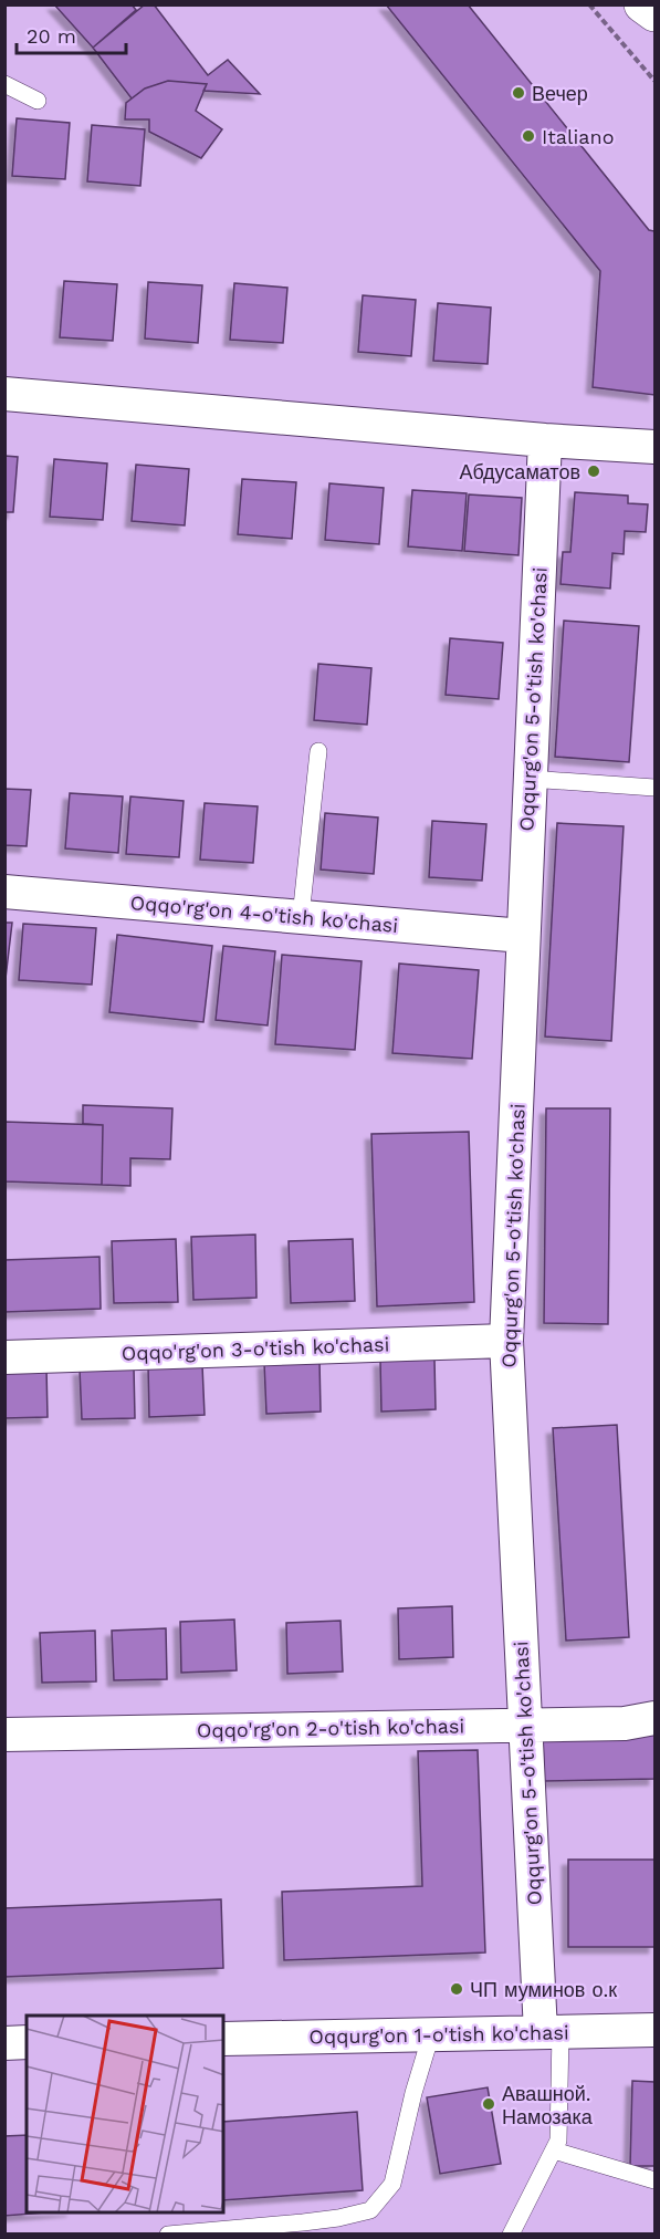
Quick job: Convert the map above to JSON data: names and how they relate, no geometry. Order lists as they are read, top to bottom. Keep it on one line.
{"streets":{"street":["Oqqurg'on 5-o'tish ko'chasi","Oqqo'rg'on 4-o'tish ko'chasi","Oqqo'rg'on 3-o'tish ko'chasi","Oqqo'rg'on 2-o'tish ko'chasi","Oqqurg'on 1-o'tish ko'chasi"]},"crossings":[["Oqqurg'on 5-o'tish ko'chasi","Oqqo'rg'on 4-o'tish ko'chasi"],["Oqqurg'on 5-o'tish ko'chasi","Oqqo'rg'on 3-o'tish ko'chasi"],["Oqqurg'on 5-o'tish ko'chasi","Oqqo'rg'on 2-o'tish ko'chasi"],["Oqqurg'on 5-o'tish ko'chasi","Oqqurg'on 1-o'tish ko'chasi"]],"places":["Вечер","Italiano","Абдусаматов","ЧП муминов о.к","Авашной. Намозака"],"scale_bar":"20 m"}
